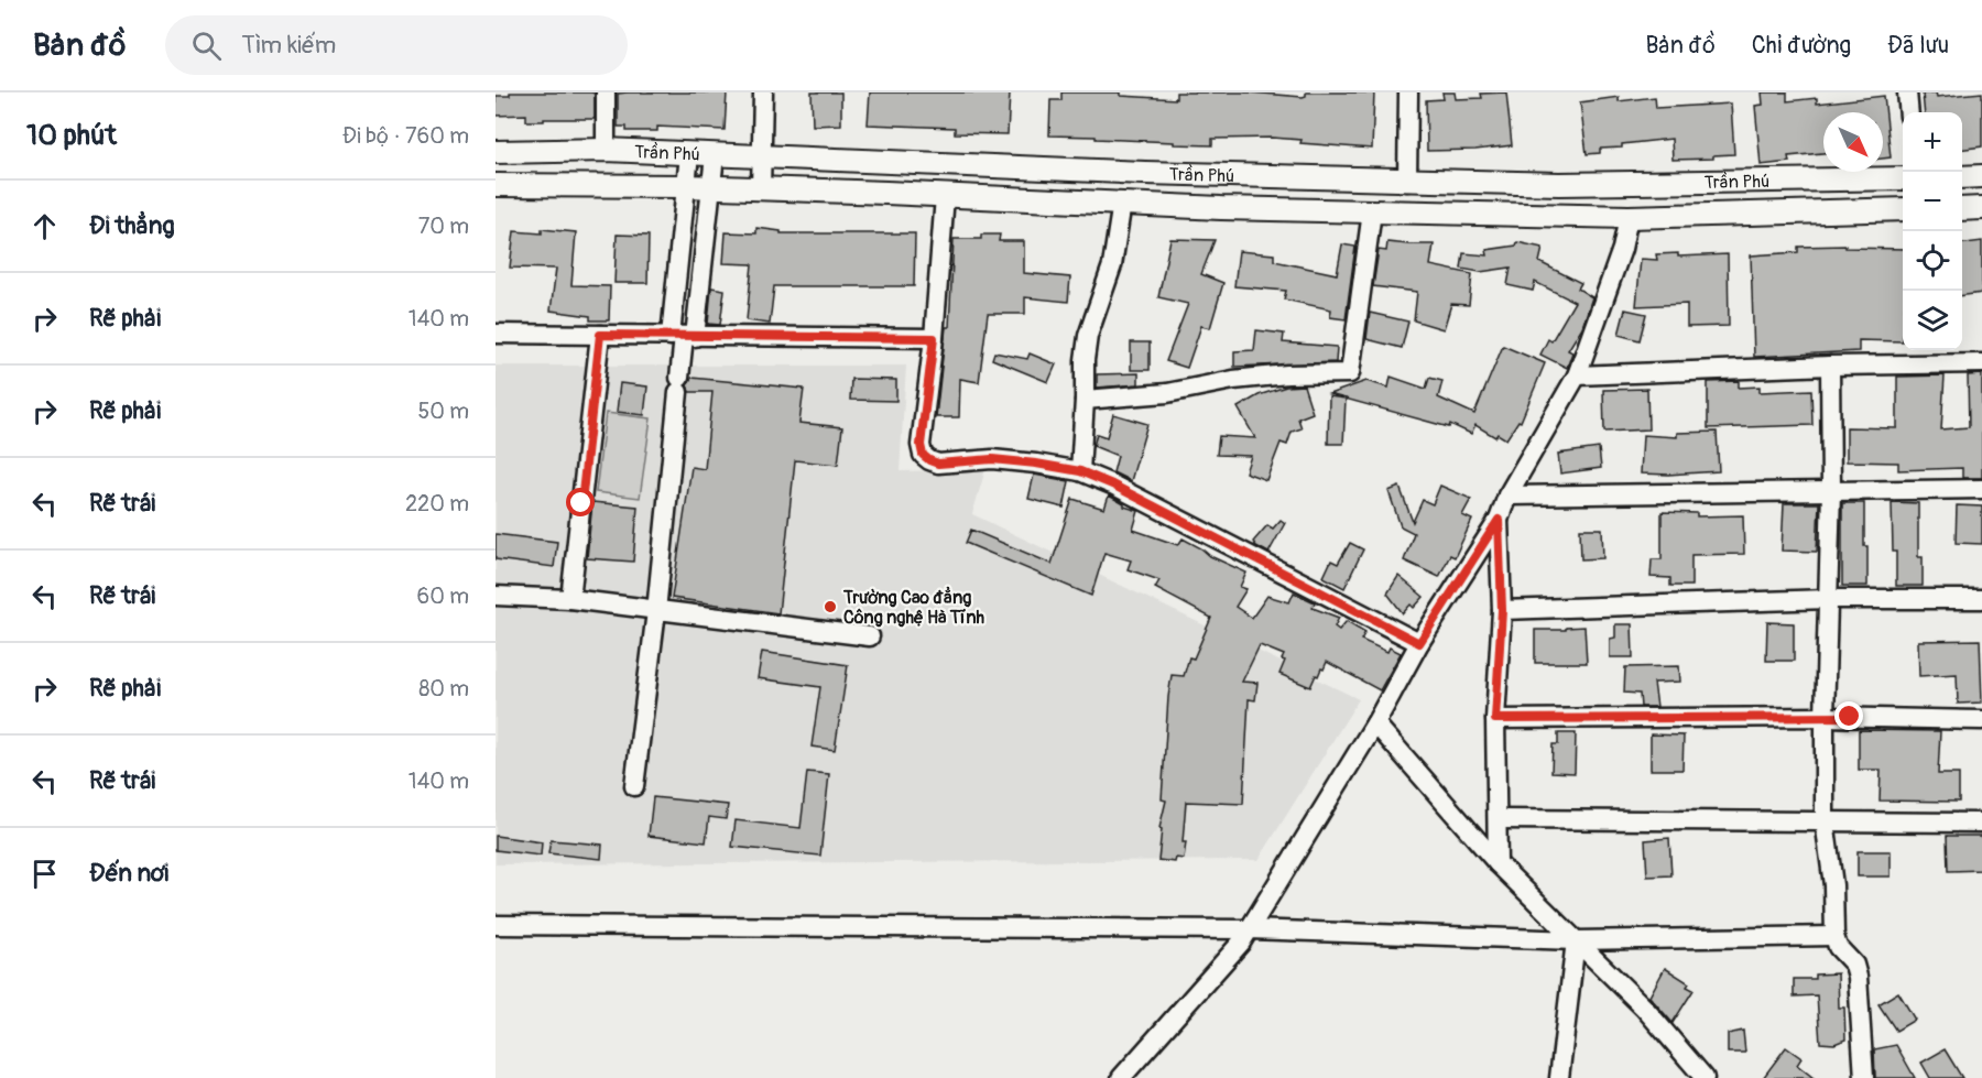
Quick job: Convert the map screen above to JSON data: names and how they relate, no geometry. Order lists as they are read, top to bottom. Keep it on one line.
{"streets":{"main road":["Trần Phú"]},"places":["Trường Cao đẳng Công nghệ Hà Tĩnh"],"north":"bottom right","page":{"header":"Bản đồ","search":"Tìm kiếm","nav":["Bản đồ","Chỉ đường","Đã lưu"],"heading":["10 phút","Đi bộ · 760 m"],"map_buttons":["+","−"],"list":[["Đi thẳng","70 m"],["Rẽ phải","140 m"],["Rẽ phải","50 m"],["Rẽ trái","220 m"],["Rẽ trái","60 m"],["Rẽ phải","80 m"],["Rẽ trái","140 m"],"Đến nơi"]}}
